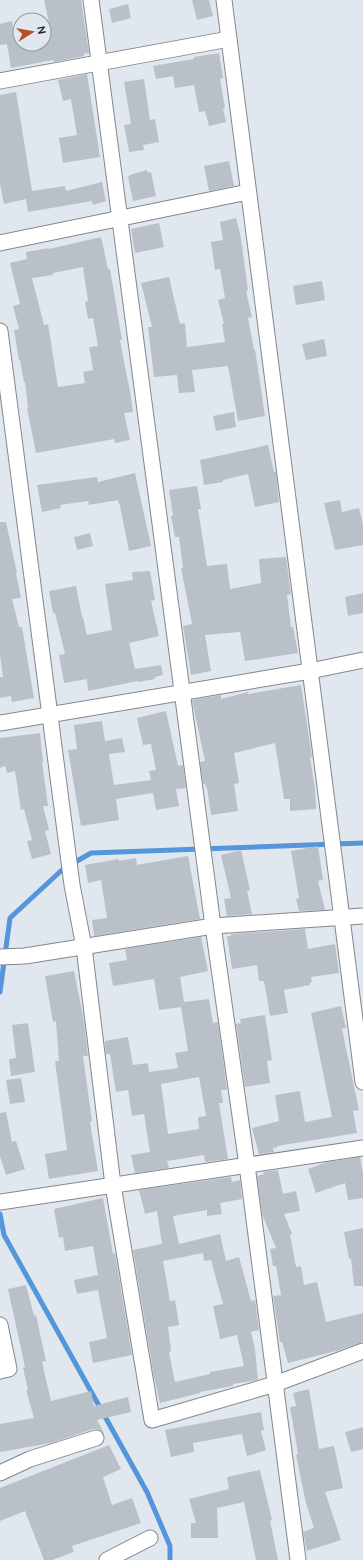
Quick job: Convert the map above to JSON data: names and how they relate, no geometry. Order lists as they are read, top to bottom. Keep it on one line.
{"north":"right"}
